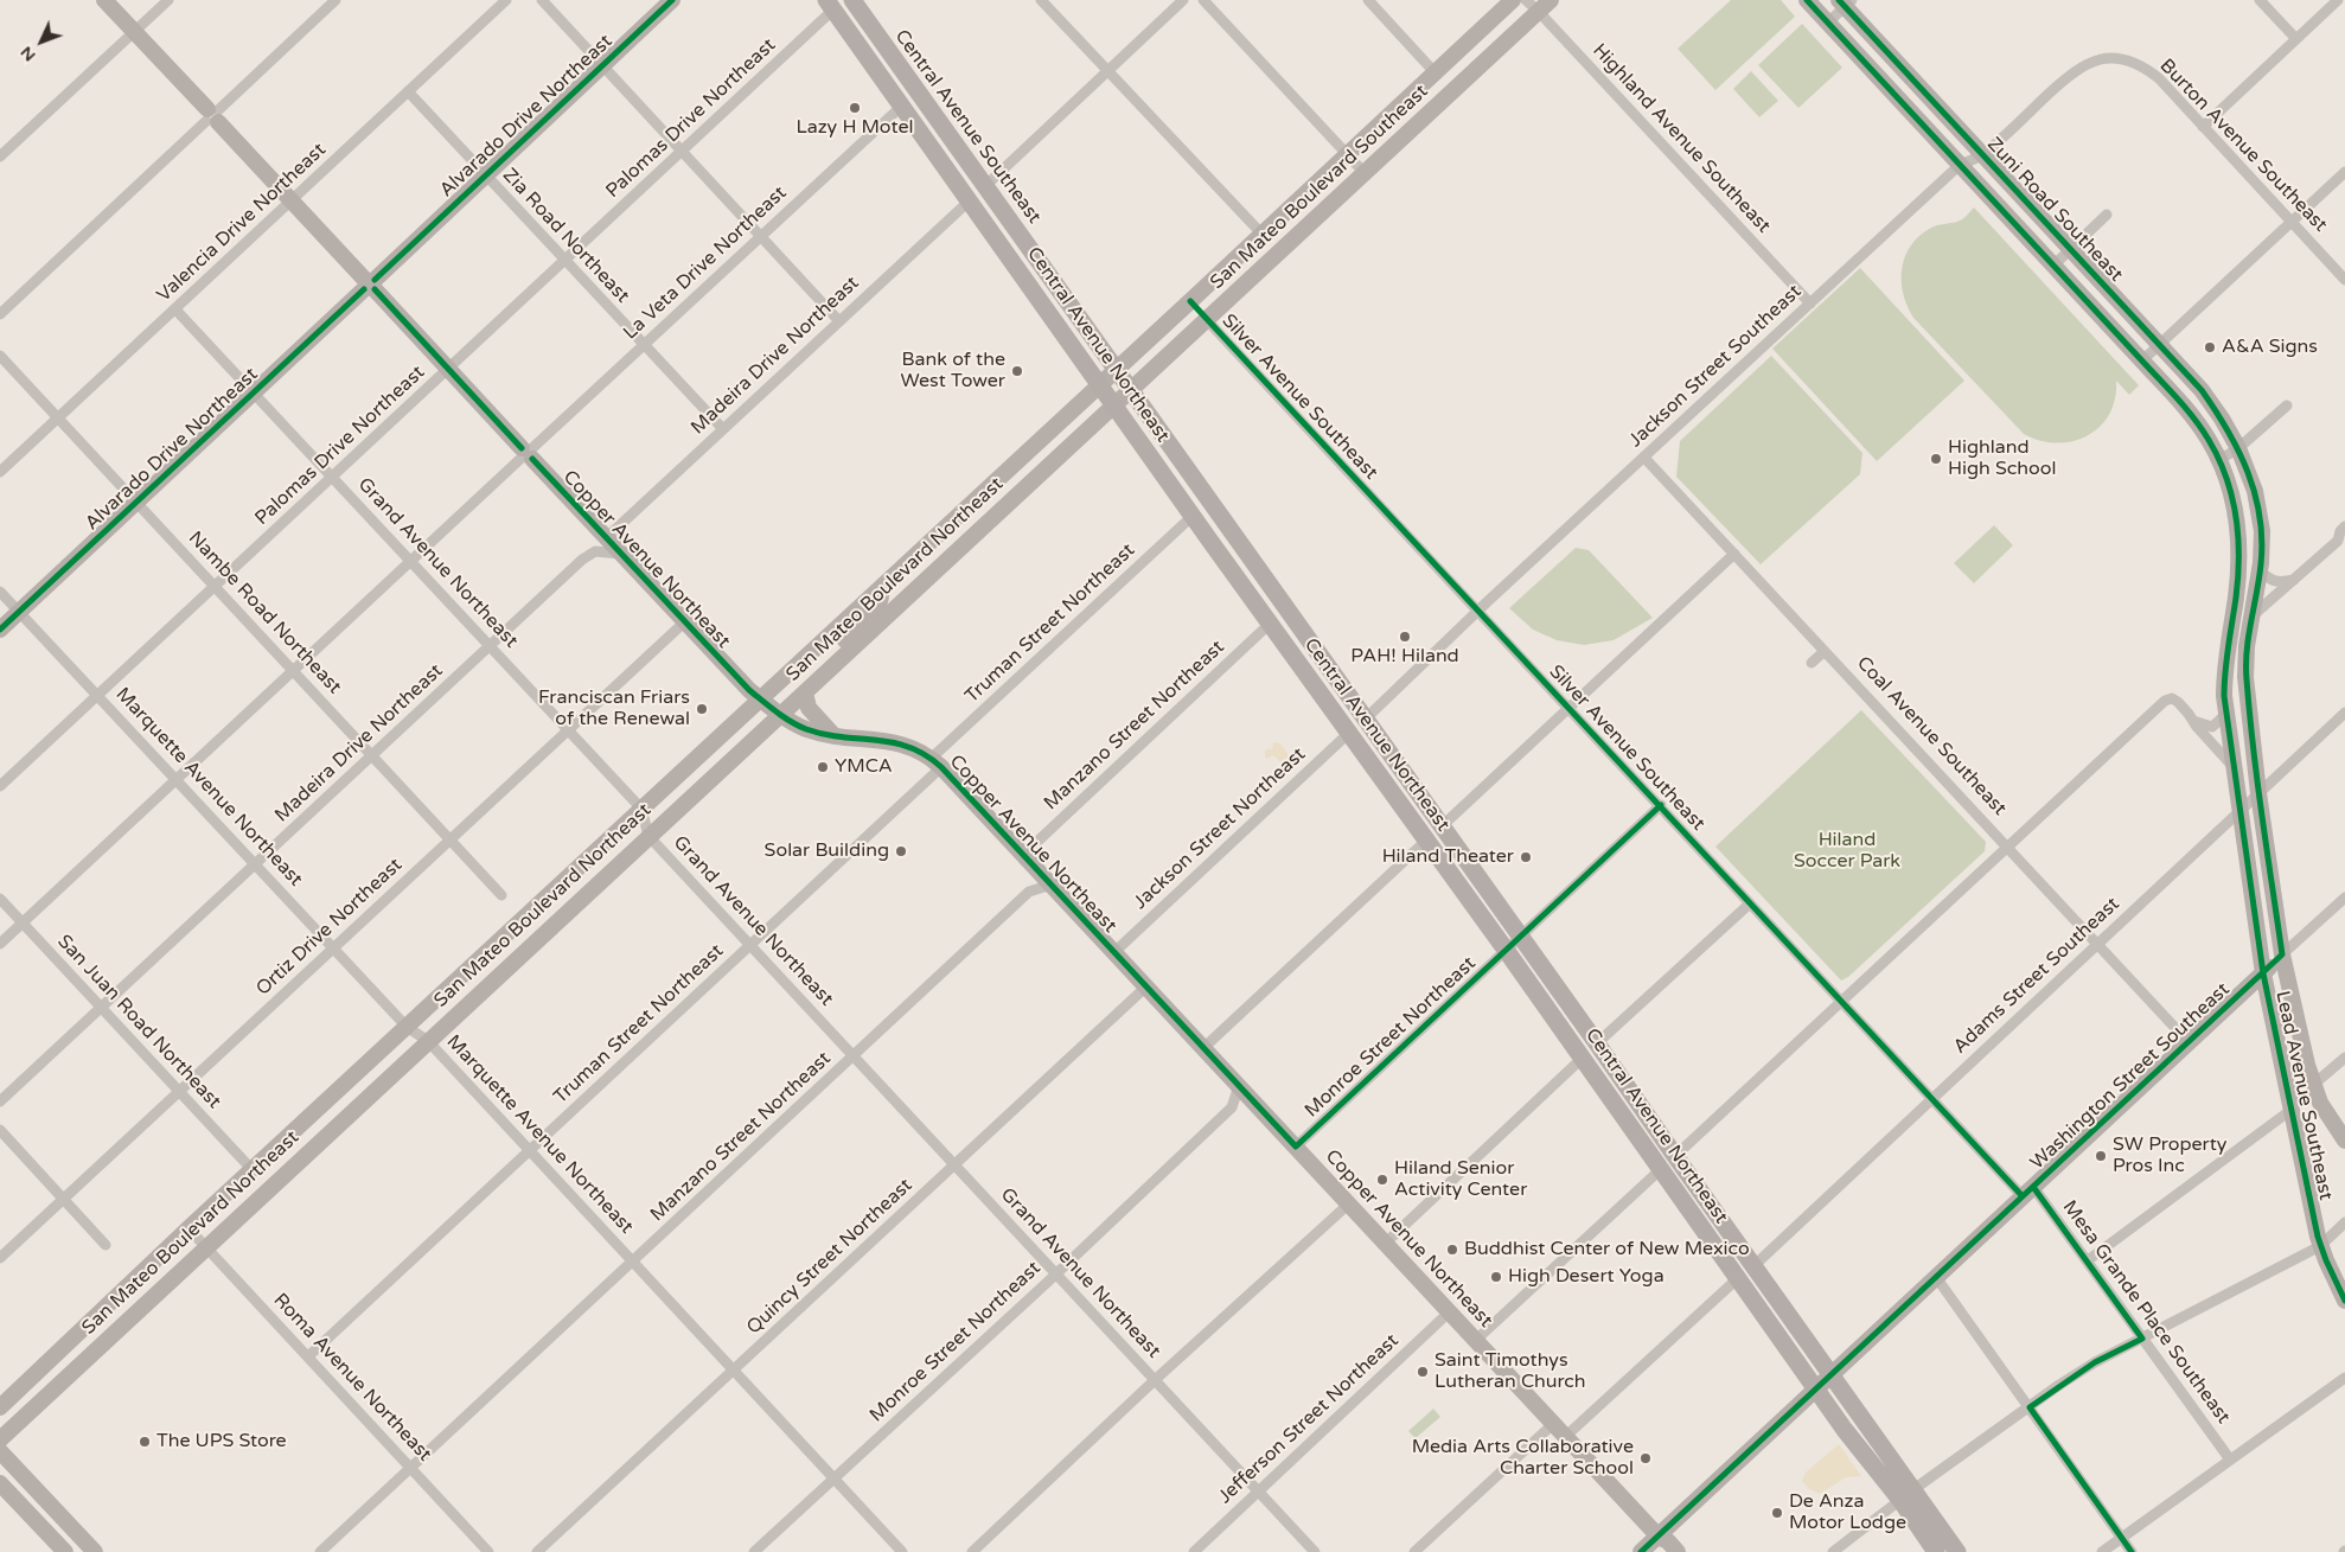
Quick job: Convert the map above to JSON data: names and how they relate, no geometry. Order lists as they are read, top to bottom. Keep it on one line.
{"streets":{"main road":["Alvarado Drive Northeast","Central Avenue Southeast","San Mateo Boulevard Southeast","Zuni Road Southeast","Central Avenue Northeast","Copper Avenue Northeast","San Mateo Boulevard Northeast","Washington Street Southeast","Lead Avenue Southeast"],"street":["Palomas Drive Northeast","Highland Avenue Southeast","Burton Avenue Southeast","Valencia Drive Northeast","Zia Road Northeast","La Veta Drive Northeast","Madeira Drive Northeast","Jackson Street Southeast","Silver Avenue Southeast","Grand Avenue Northeast","Nambe Road Northeast","Truman Street Northeast","Manzano Street Northeast","Coal Avenue Southeast","Marquette Avenue Northeast","Jackson Street Northeast","Ortiz Drive Northeast","Adams Street Southeast","San Juan Road Northeast","Monroe Street Northeast","Quincy Street Northeast","Mesa Grande Place Southeast","Roma Avenue Northeast","Jefferson Street Northeast"]},"crossings":[["Alvarado Drive Northeast","Zia Road Northeast"],["Alvarado Drive Northeast","Copper Avenue Northeast"],["Alvarado Drive Northeast","Grand Avenue Northeast"],["Alvarado Drive Northeast","Nambe Road Northeast"],["Alvarado Drive Northeast","Marquette Avenue Northeast"],["Palomas Drive Northeast","Zia Road Northeast"],["Palomas Drive Northeast","Central Avenue Northeast"],["Palomas Drive Northeast","Copper Avenue Northeast"],["Palomas Drive Northeast","Grand Avenue Northeast"],["Palomas Drive Northeast","Nambe Road Northeast"],["Palomas Drive Northeast","Marquette Avenue Northeast"],["Central Avenue Southeast","San Mateo Boulevard Southeast"],["Central Avenue Southeast","Central Avenue Northeast"],["Central Avenue Southeast","Jackson Street Southeast"],["Central Avenue Southeast","Adams Street Southeast"],["Central Avenue Southeast","Monroe Street Northeast"],["Central Avenue Southeast","Washington Street Southeast"],["Highland Avenue Southeast","San Mateo Boulevard Southeast"],["Highland Avenue Southeast","Jackson Street Southeast"],["Burton Avenue Southeast","Jackson Street Southeast"],["San Mateo Boulevard Southeast","Central Avenue Northeast"],["San Mateo Boulevard Southeast","Silver Avenue Southeast"],["San Mateo Boulevard Southeast","San Mateo Boulevard Northeast"],["Zuni Road Southeast","Jackson Street Southeast"],["Zuni Road Southeast","Lead Avenue Southeast"],["Valencia Drive Northeast","Zia Road Northeast"],["Valencia Drive Northeast","Copper Avenue Northeast"],["Valencia Drive Northeast","Grand Avenue Northeast"],["Valencia Drive Northeast","Nambe Road Northeast"],["Zia Road Northeast","La Veta Drive Northeast"],["Zia Road Northeast","Madeira Drive Northeast"],["La Veta Drive Northeast","Central Avenue Northeast"],["La Veta Drive Northeast","Copper Avenue Northeast"],["La Veta Drive Northeast","Grand Avenue Northeast"],["La Veta Drive Northeast","Nambe Road Northeast"],["La Veta Drive Northeast","Marquette Avenue Northeast"],["La Veta Drive Northeast","San Juan Road Northeast"],["Central Avenue Northeast","Madeira Drive Northeast"],["Central Avenue Northeast","San Mateo Boulevard Northeast"],["Central Avenue Northeast","Truman Street Northeast"],["Central Avenue Northeast","Manzano Street Northeast"],["Central Avenue Northeast","Jackson Street Northeast"],["Central Avenue Northeast","Monroe Street Northeast"],["Central Avenue Northeast","Washington Street Southeast"],["Madeira Drive Northeast","Copper Avenue Northeast"],["Madeira Drive Northeast","Grand Avenue Northeast"],["Madeira Drive Northeast","Nambe Road Northeast"],["Madeira Drive Northeast","Marquette Avenue Northeast"],["Madeira Drive Northeast","San Juan Road Northeast"],["Jackson Street Southeast","Silver Avenue Southeast"],["Jackson Street Southeast","Coal Avenue Southeast"],["Silver Avenue Southeast","Adams Street Southeast"],["Silver Avenue Southeast","Monroe Street Northeast"],["Silver Avenue Southeast","Washington Street Southeast"],["Silver Avenue Southeast","Mesa Grande Place Southeast"],["Copper Avenue Northeast","San Mateo Boulevard Northeast"],["Copper Avenue Northeast","Truman Street Northeast"],["Copper Avenue Northeast","Manzano Street Northeast"],["Copper Avenue Northeast","Jackson Street Northeast"],["Copper Avenue Northeast","Ortiz Drive Northeast"],["Copper Avenue Northeast","Monroe Street Northeast"],["Copper Avenue Northeast","Washington Street Southeast"],["Copper Avenue Northeast","Quincy Street Northeast"],["Copper Avenue Northeast","Jefferson Street Northeast"],["Grand Avenue Northeast","San Mateo Boulevard Northeast"],["Grand Avenue Northeast","Truman Street Northeast"],["Grand Avenue Northeast","Manzano Street Northeast"],["Grand Avenue Northeast","Ortiz Drive Northeast"],["Grand Avenue Northeast","Monroe Street Northeast"],["Grand Avenue Northeast","Quincy Street Northeast"],["Grand Avenue Northeast","Jefferson Street Northeast"],["San Mateo Boulevard Northeast","Marquette Avenue Northeast"],["San Mateo Boulevard Northeast","San Juan Road Northeast"],["San Mateo Boulevard Northeast","Roma Avenue Northeast"],["Nambe Road Northeast","Ortiz Drive Northeast"],["Truman Street Northeast","Marquette Avenue Northeast"],["Truman Street Northeast","Roma Avenue Northeast"],["Manzano Street Northeast","Marquette Avenue Northeast"],["Manzano Street Northeast","Roma Avenue Northeast"],["Coal Avenue Southeast","Adams Street Southeast"],["Coal Avenue Southeast","Washington Street Southeast"],["Marquette Avenue Northeast","Ortiz Drive Northeast"],["Marquette Avenue Northeast","Monroe Street Northeast"],["Marquette Avenue Northeast","Quincy Street Northeast"],["Ortiz Drive Northeast","San Juan Road Northeast"],["Adams Street Southeast","Lead Avenue Southeast"],["Washington Street Southeast","Lead Avenue Southeast"],["Washington Street Southeast","Mesa Grande Place Southeast"]],"parks":["Hiland Soccer Park"],"places":["Lazy H Motel","A&A Signs","Bank of the West Tower","Highland High School","PAH! Hiland","Franciscan Friars of the Renewal","YMCA","Solar Building","Hiland Theater","SW Property Pros Inc","Hiland Senior Activity Center","Buddhist Center of New Mexico","High Desert Yoga","Saint Timothys Lutheran Church","The UPS Store","Media Arts Collaborative Charter School","De Anza Motor Lodge"],"north":"bottom left"}
